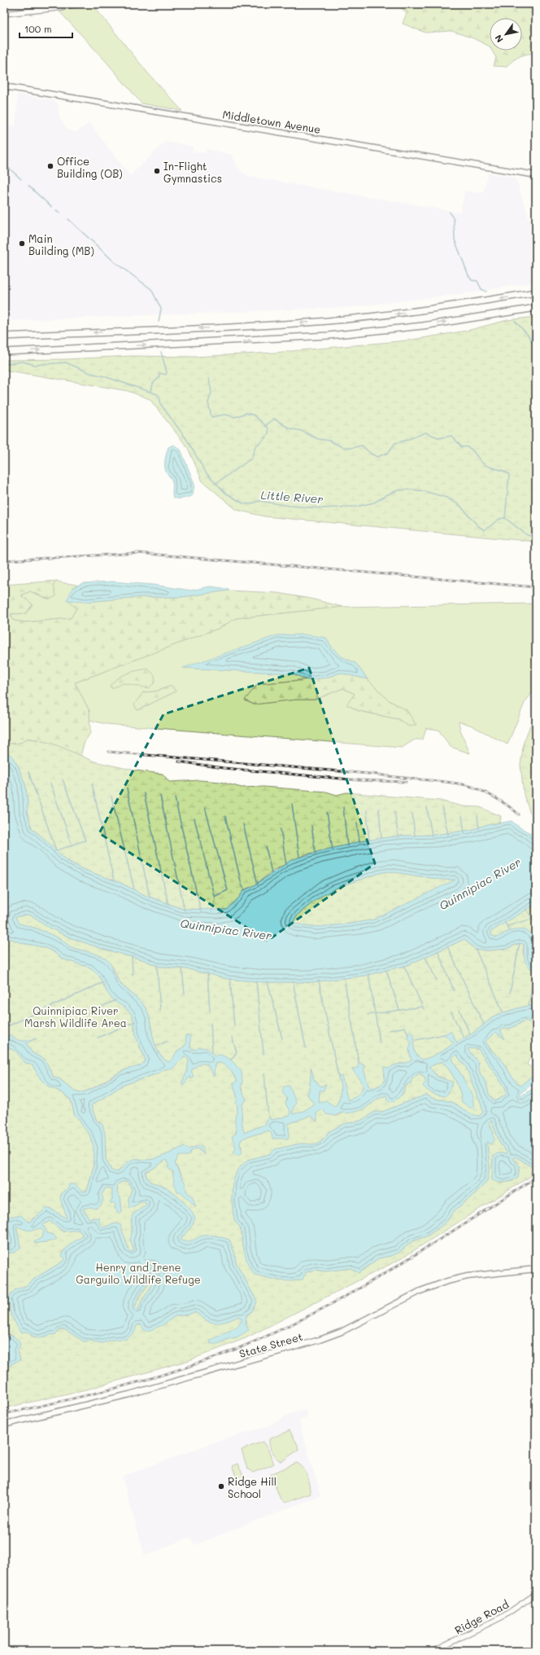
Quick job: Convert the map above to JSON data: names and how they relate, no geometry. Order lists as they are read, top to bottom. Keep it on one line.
{"streets":{"main road":["Middletown Avenue","State Street","Ridge Road"]},"water":["Little River","Quinnipiac River"],"parks":["Quinnipiac River Marsh Wildlife Area","Henry and Irene Garguilo Wildlife Refuge"],"places":["Office Building (OB)","In-Flight Gymnastics","Main Building (MB)","Ridge Hill School"],"scale_bar":"100 m","north":"bottom left"}
